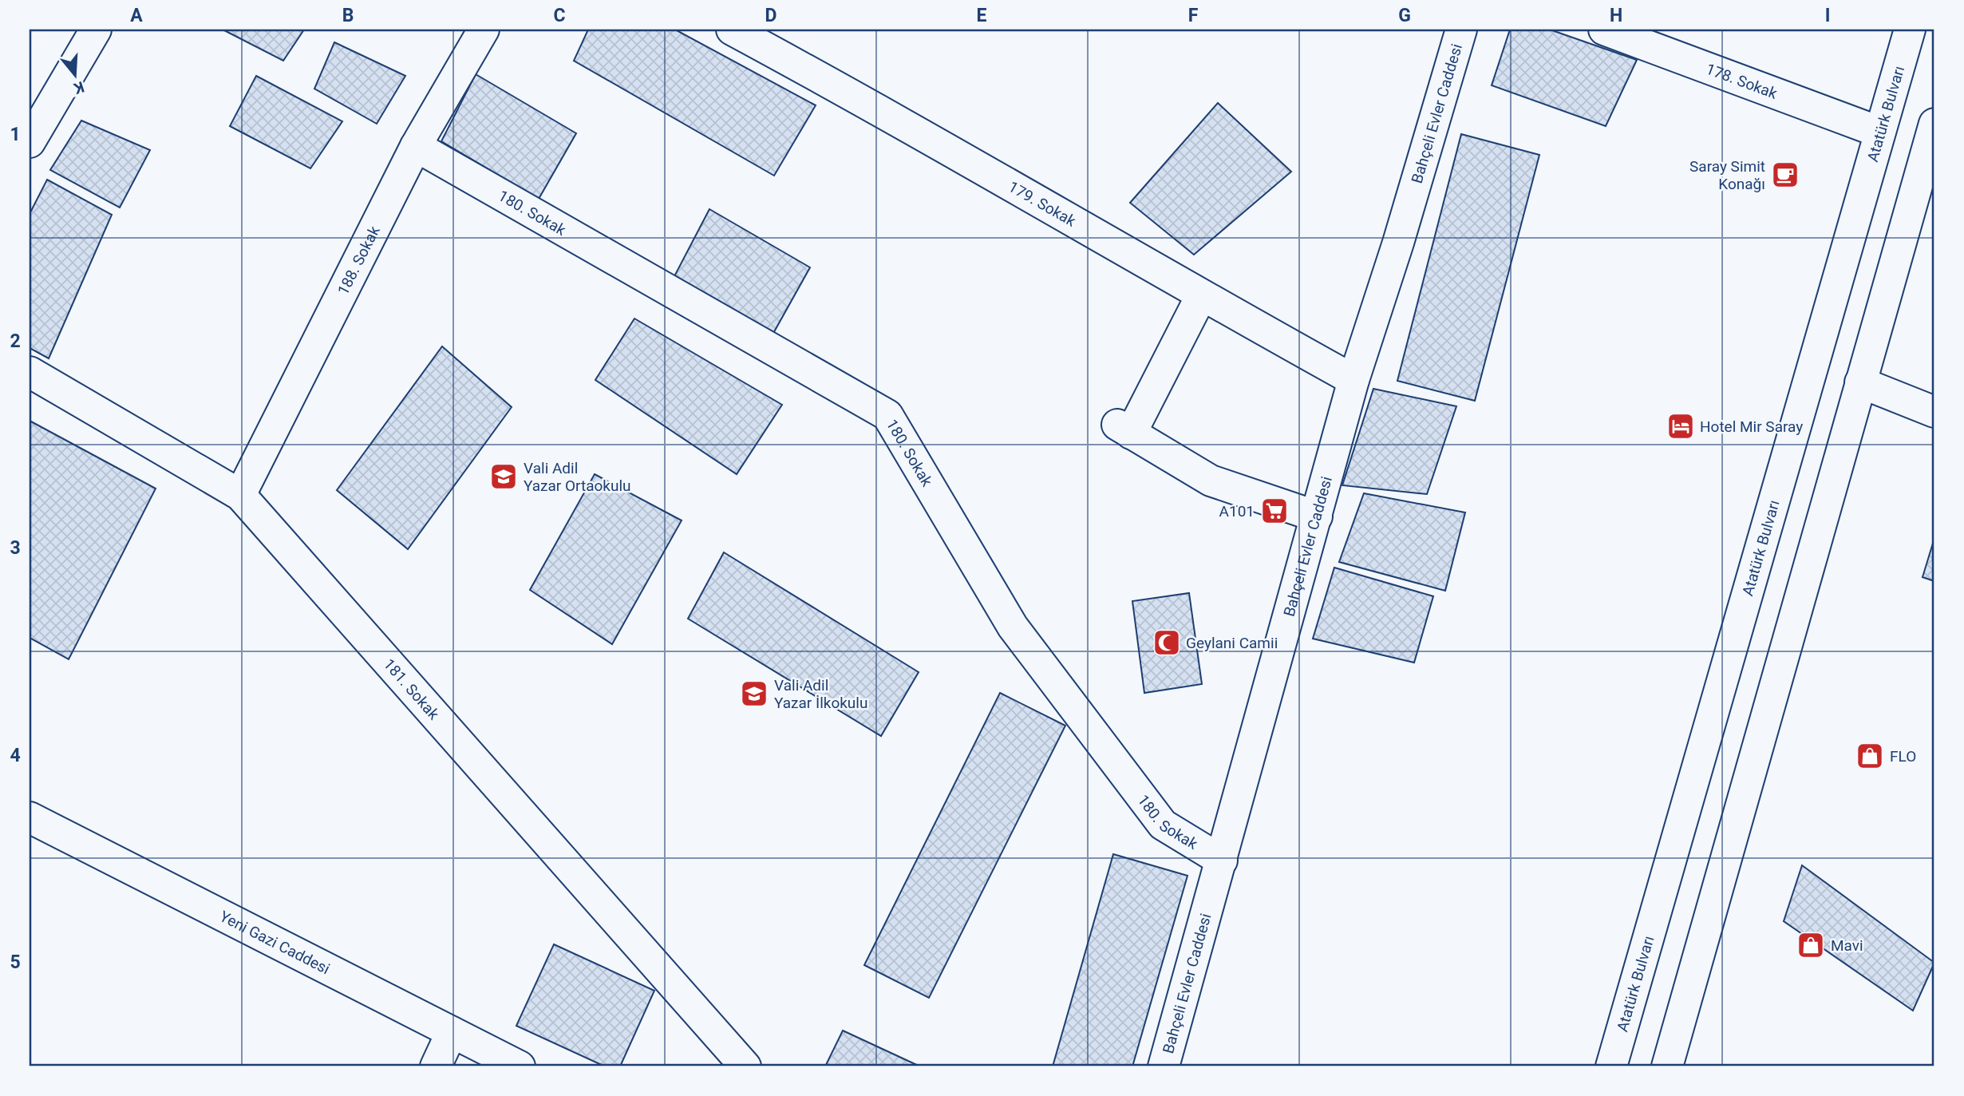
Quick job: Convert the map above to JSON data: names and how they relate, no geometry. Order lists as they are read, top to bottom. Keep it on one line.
{"streets":{"street":["178. Sokak","Bahçeli Evler Caddesi","Atatürk Bulvarı","179. Sokak","180. Sokak","188. Sokak","181. Sokak","Yeni Gazi Caddesi"]},"crossings":[["178. Sokak","Atatürk Bulvarı"],["Bahçeli Evler Caddesi","179. Sokak"],["Bahçeli Evler Caddesi","180. Sokak"],["180. Sokak","188. Sokak"],["188. Sokak","181. Sokak"]],"places":{"cafe":["Saray Simit Konağı"],"hotel":["Hotel Mir Saray"],"school or university":["Vali Adil Yazar Ortaokulu","Vali Adil Yazar İlkokulu"],"supermarket":["A101"],"mosque":["Geylani Camii"],"shop":["FLO","Mavi"]},"north":"bottom","grid":{"columns":["A","B","C","D","E","F","G","H","I"],"rows":["1","2","3","4","5"]}}
